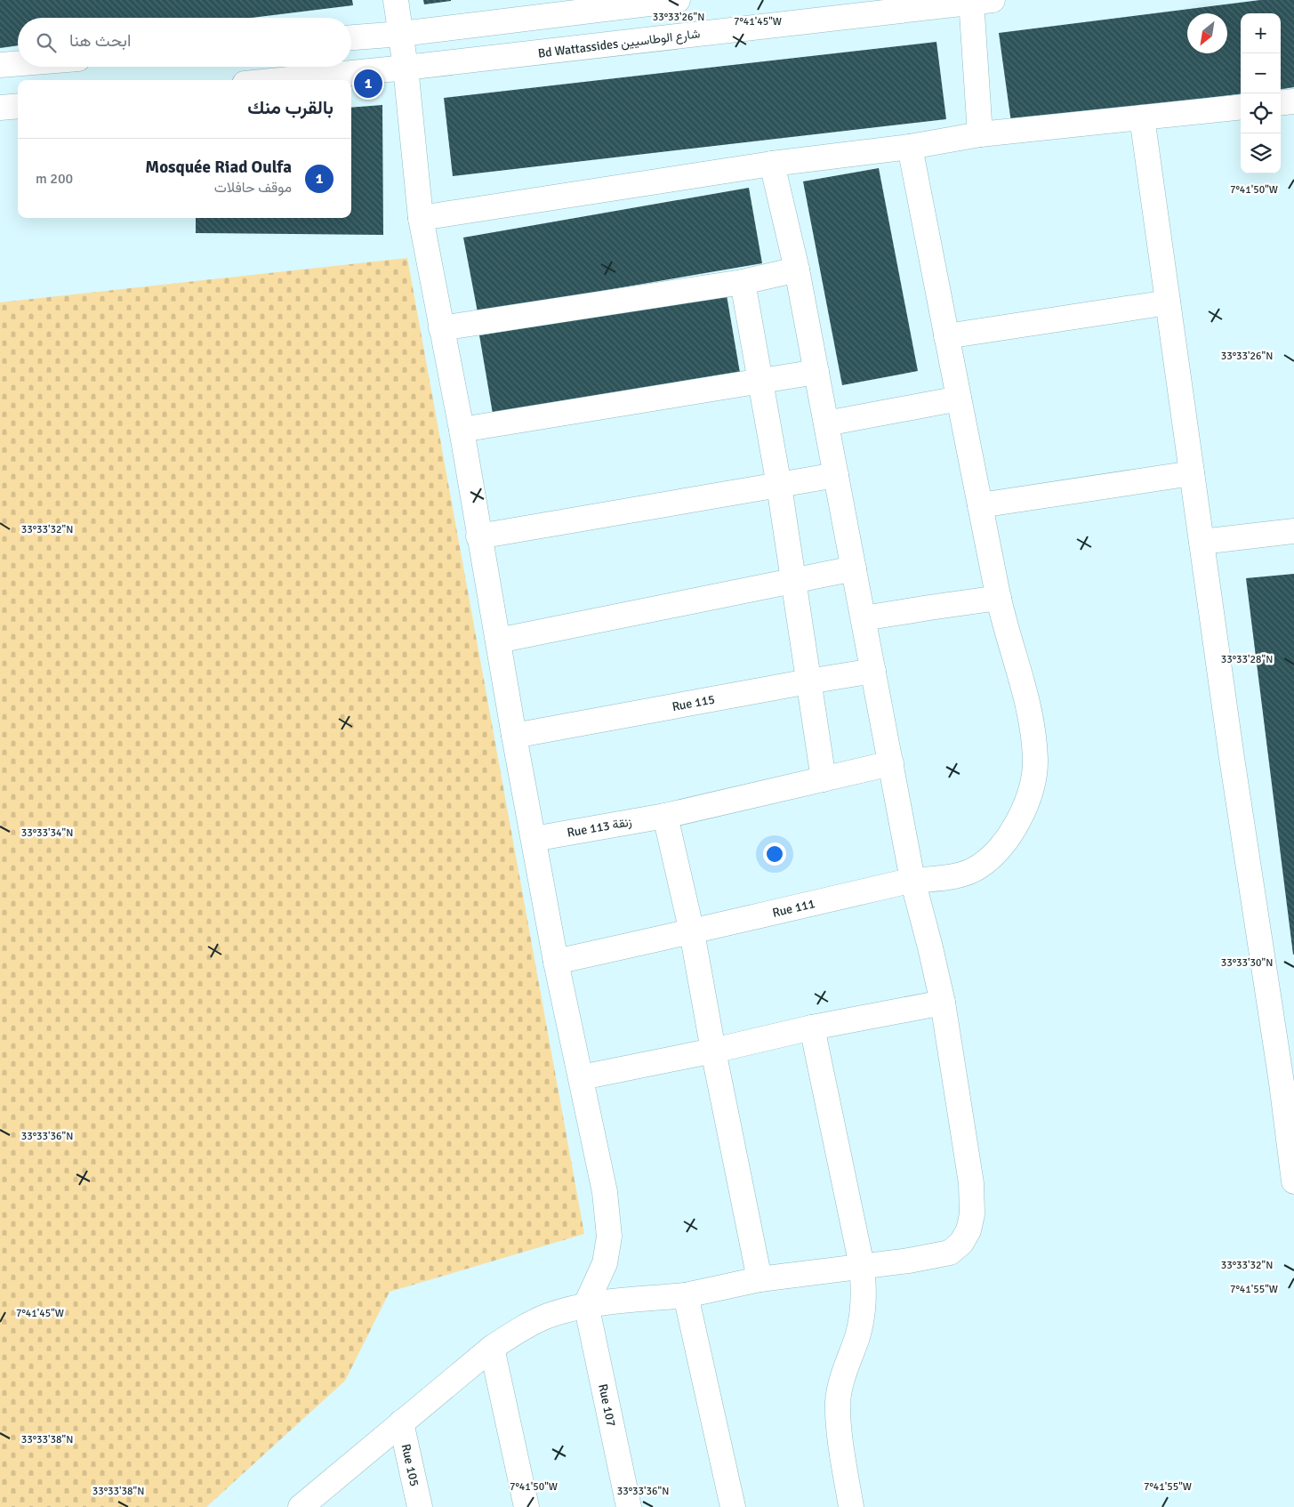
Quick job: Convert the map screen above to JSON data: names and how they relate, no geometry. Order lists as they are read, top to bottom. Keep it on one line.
{"streets":{"street":["Bd Wattassides شارع الوطاسيين","Rue 115","Rue 113 زنقة","Rue 111","Rue 107","Rue 105"]},"north":"bottom left","page":{"map_buttons":["+","−"],"search":"ابحث هنا","pins":"1","heading":"بالقرب منك","list":[{"mark":"1","name":"Mosquée Riad Oulfa","note":"موقف حافلات","value":"200 m"}]},"coordinates":["33°33'26\"N","7°41'45\"W","7°41'50\"W","33°33'32\"N","33°33'28\"N","33°33'34\"N","33°33'30\"N","33°33'36\"N","7°41'55\"W","33°33'38\"N"]}
